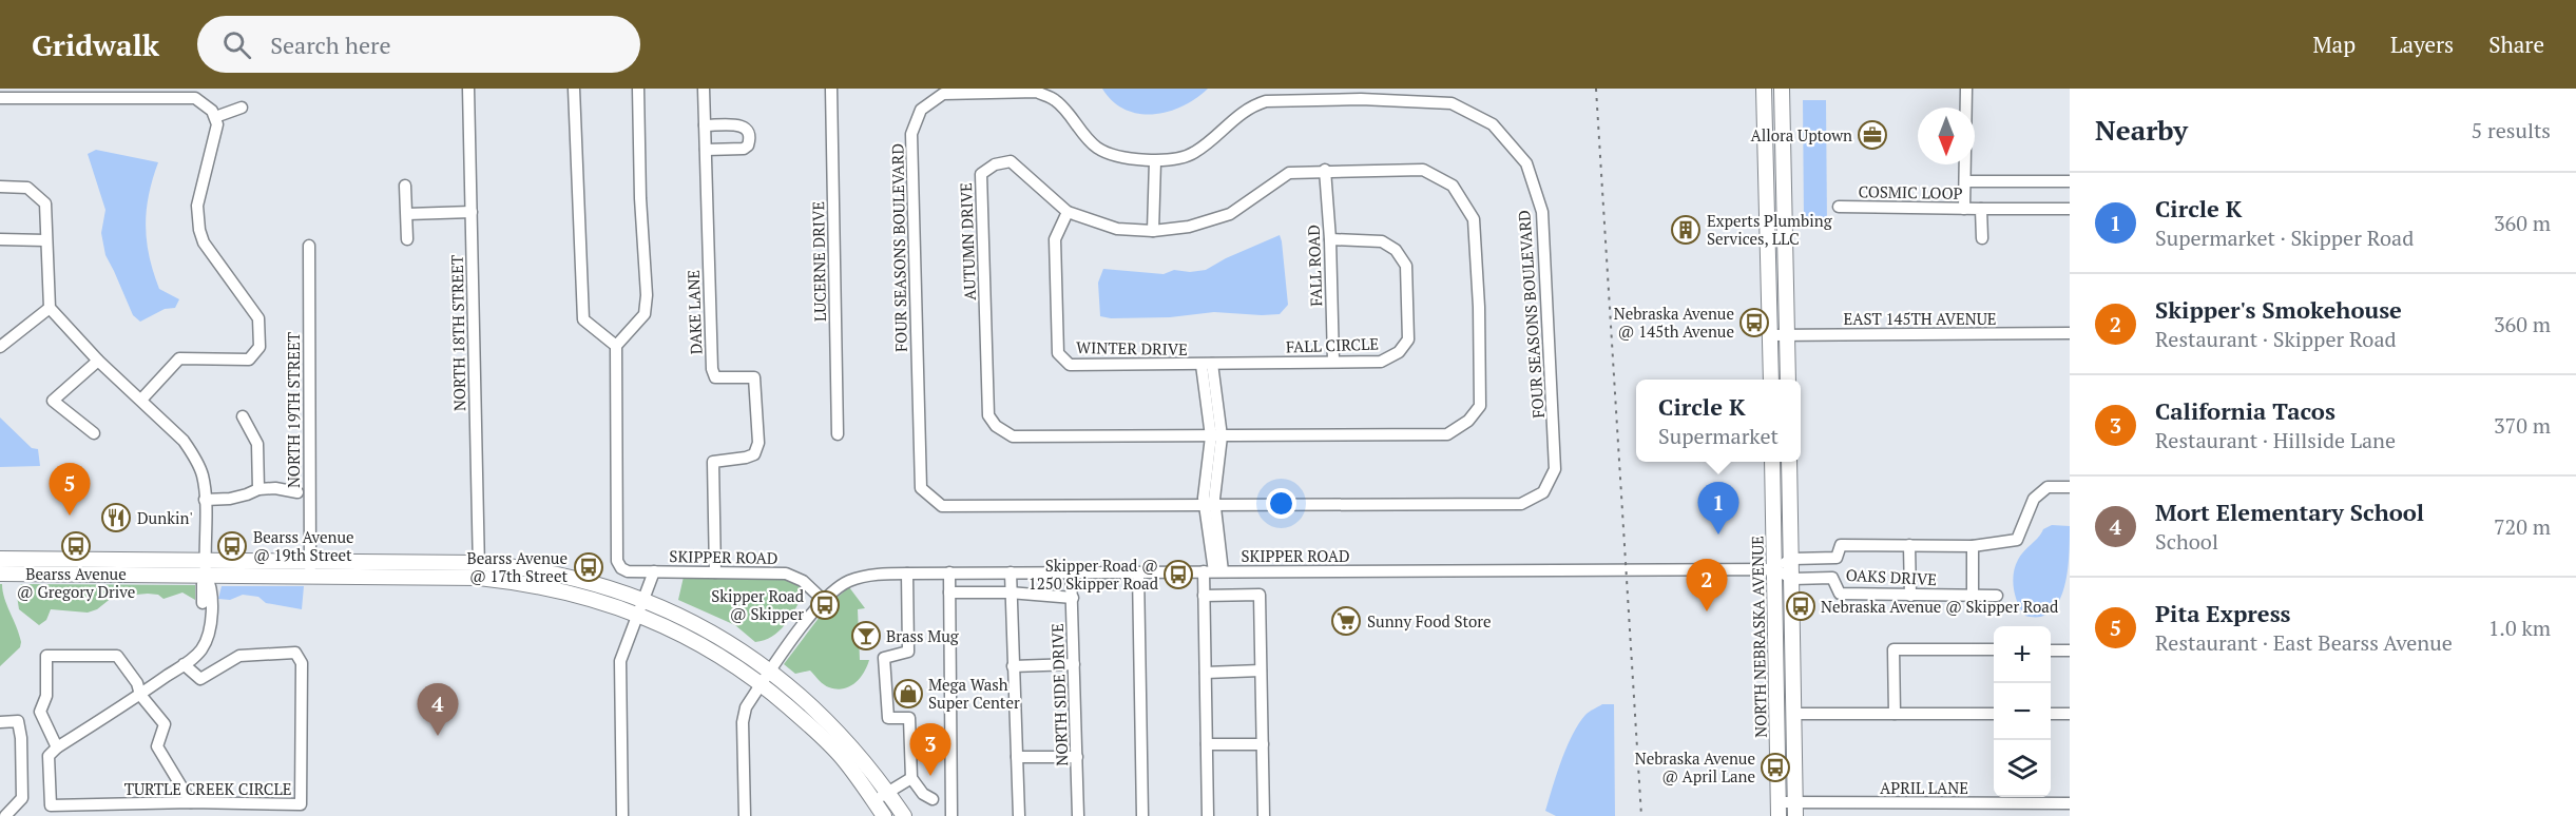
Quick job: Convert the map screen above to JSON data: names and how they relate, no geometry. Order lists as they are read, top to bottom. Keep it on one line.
{"streets":{"main road":["NORTH NEBRASKA AVENUE"],"street":["COSMIC LOOP","AUTUMN DRIVE","FOUR SEASONS BOULEVARD","LUCERNE DRIVE","FALL ROAD","DAKE LANE","EAST 145TH AVENUE","NORTH 18TH STREET","FALL CIRCLE","WINTER DRIVE","NORTH 19TH STREET","SKIPPER ROAD","OAKS DRIVE","NORTH SIDE DRIVE","APRIL LANE","TURTLE CREEK CIRCLE"]},"crossings":[["AUTUMN DRIVE","FALL ROAD"],["AUTUMN DRIVE","WINTER DRIVE"],["FALL ROAD","FALL CIRCLE"],["DAKE LANE","SKIPPER ROAD"],["FALL CIRCLE","WINTER DRIVE"],["SKIPPER ROAD","OAKS DRIVE"],["SKIPPER ROAD","NORTH NEBRASKA AVENUE"],["SKIPPER ROAD","NORTH SIDE DRIVE"],["NORTH NEBRASKA AVENUE","APRIL LANE"]],"places":{"office":["Allora Uptown"],"building":["Experts Plumbing Services, LLC"],"bus stop":["Nebraska Avenue @ 145th Avenue","Bearss Avenue @ Gregory Drive","Bearss Avenue @ 19th Street","Bearss Avenue @ 17th Street","Skipper Road @ 1250 Skipper Road","Skipper Road @ Skipper","Nebraska Avenue @ Skipper Road","Nebraska Avenue @ April Lane"],"restaurant":["Dunkin'"],"supermarket":["Sunny Food Store"],"bar":["Brass Mug"],"shop":["Mega Wash Super Center"]},"north":"bottom","page":{"header":"Gridwalk","search":"Search here","nav":["Map","Layers","Share"],"heading":["Nearby","5 results"],"list":[{"mark":"1","name":"Circle K","note":"Supermarket · Skipper Road","value":"360 m"},{"mark":"2","name":"Skipper's Smokehouse","note":"Restaurant · Skipper Road","value":"360 m"},{"mark":"3","name":"California Tacos","note":"Restaurant · Hillside Lane","value":"370 m"},{"mark":"4","name":"Mort Elementary School","note":"School","value":"720 m"},{"mark":"5","name":"Pita Express","note":"Restaurant · East Bearss Avenue","value":"1.0 km"}],"popup":["Circle K","Supermarket"],"pins":["5","1","2","4","3"],"map_buttons":["+","−"]}}
